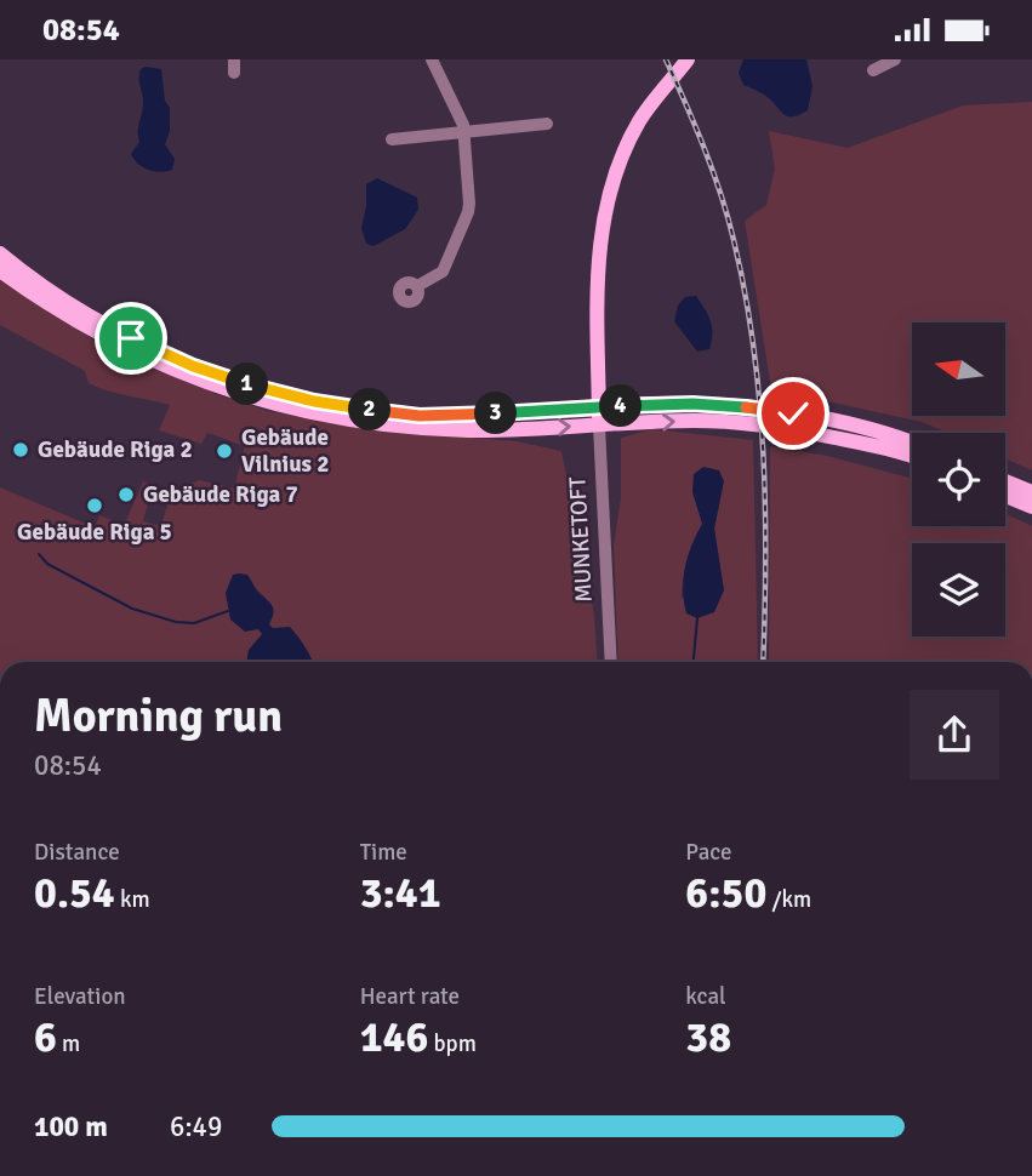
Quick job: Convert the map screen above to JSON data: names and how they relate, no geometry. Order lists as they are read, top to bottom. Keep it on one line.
{"streets":{"main road":["MUNKETOFT"]},"places":["Gebäude Riga 2","Gebäude Vilnius 2","Gebäude Riga 7","Gebäude Riga 5"],"north":"left","page":{"status":"08:54","pins":["1","4","2","3"],"heading":["Morning run","08:54"],"stats":[["Distance","0.54 km"],["Time","3:41"],["Pace","6:50 /km"],["Elevation","6 m"],["Heart rate","146 bpm"],["kcal","38"]],"list":[{"name":"100 m","note":"6:49"}]}}
